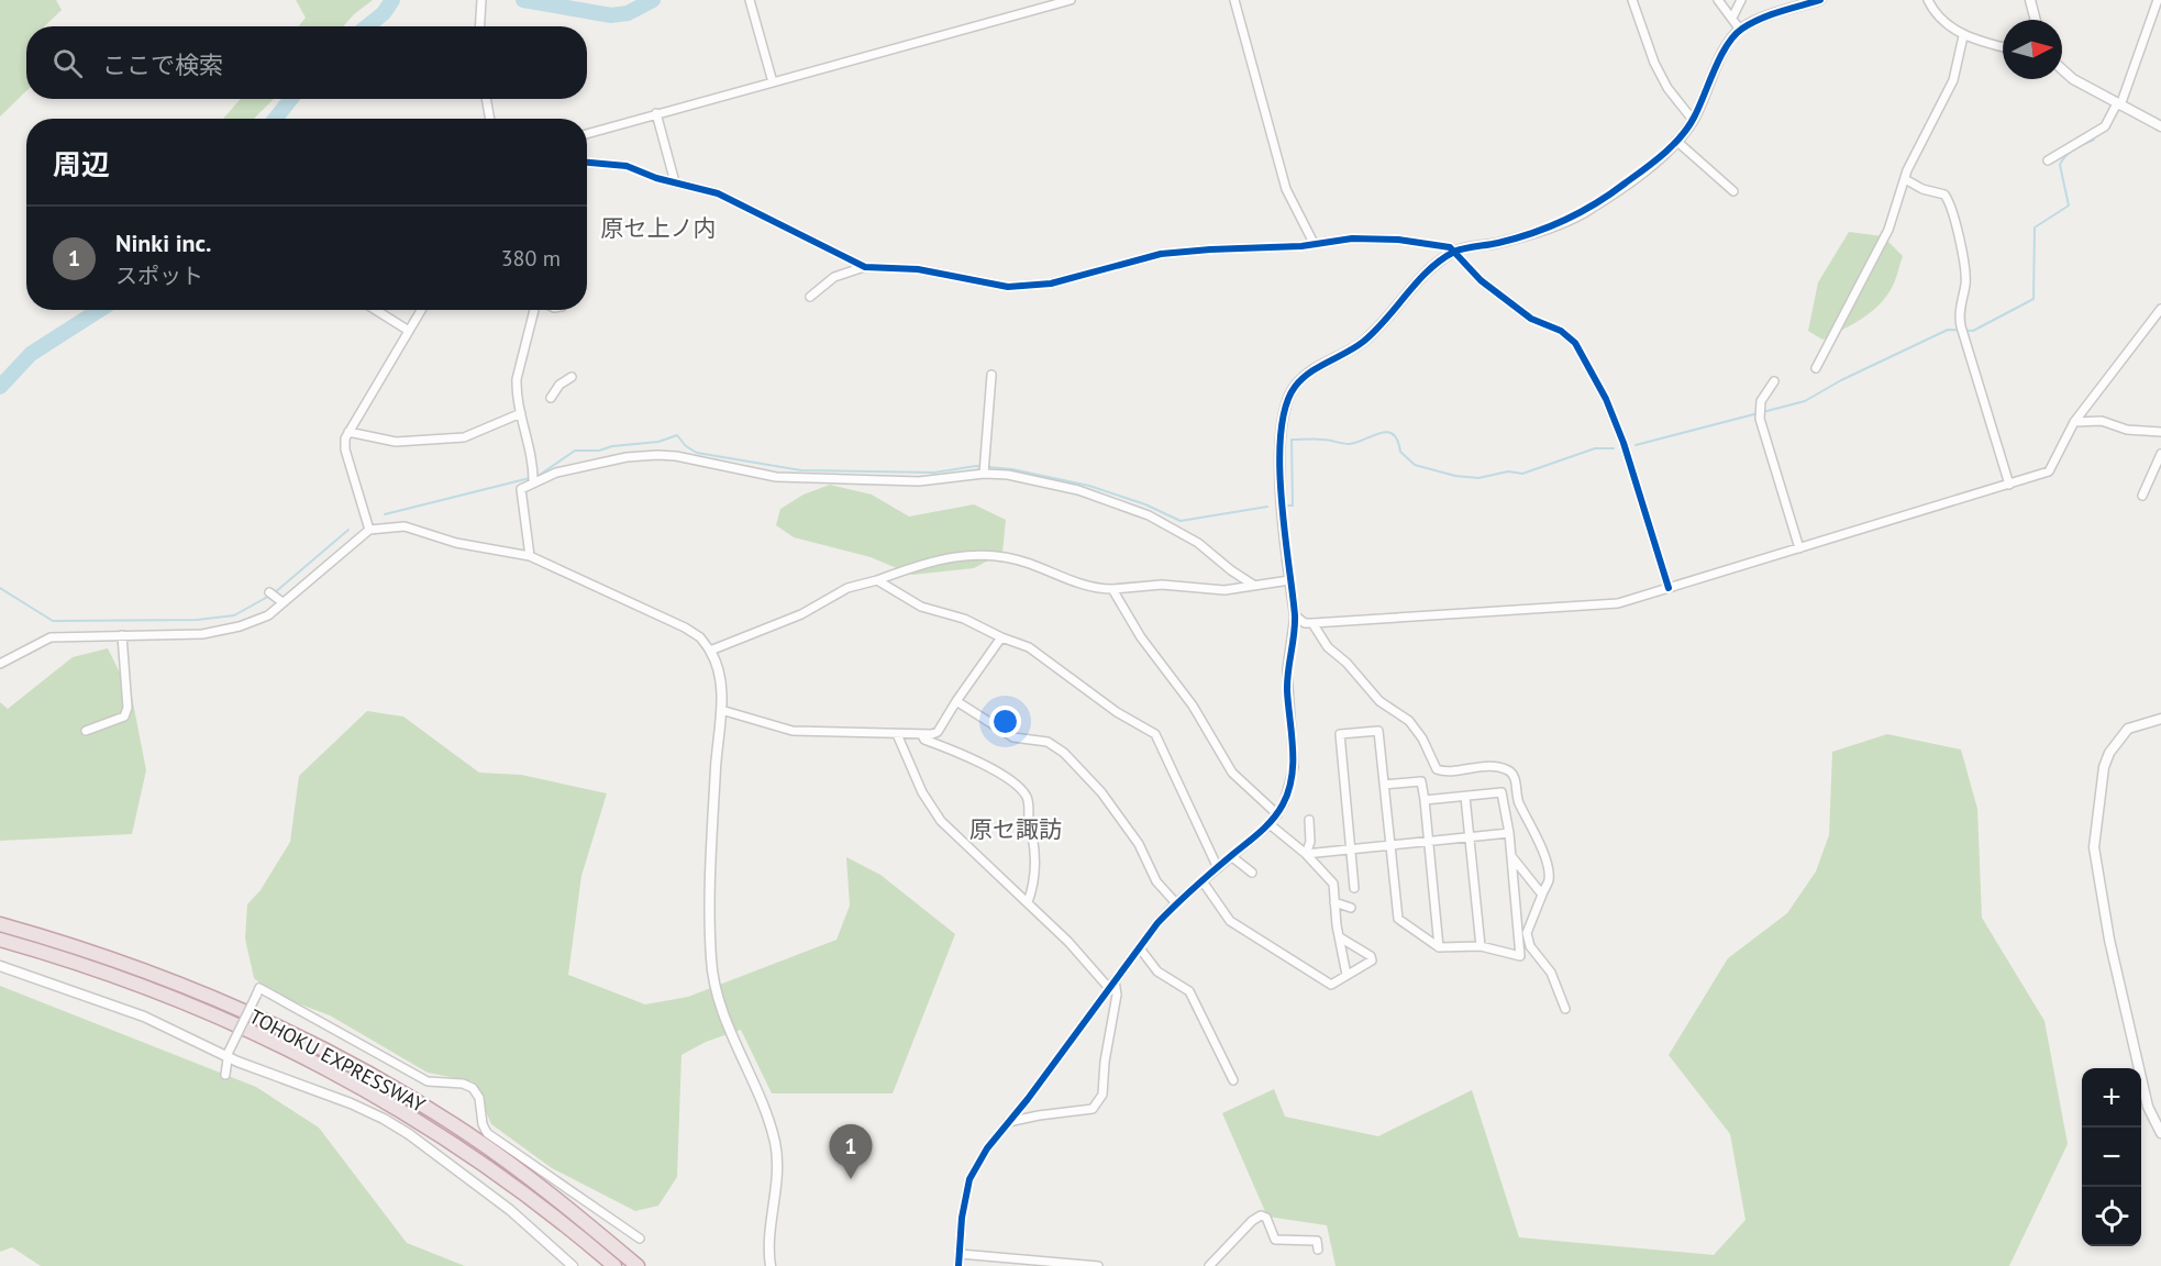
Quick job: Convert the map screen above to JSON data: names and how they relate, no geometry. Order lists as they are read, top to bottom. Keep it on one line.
{"streets":{"highway":["TOHOKU EXPRESSWAY"]},"districts":["原セ上ノ内","原セ諏訪"],"north":"right","page":{"search":"ここで検索","heading":"周辺","list":[{"mark":"1","name":"Ninki inc.","note":"スポット","value":"380 m"}],"map_buttons":["+","−"],"pins":"1"}}
